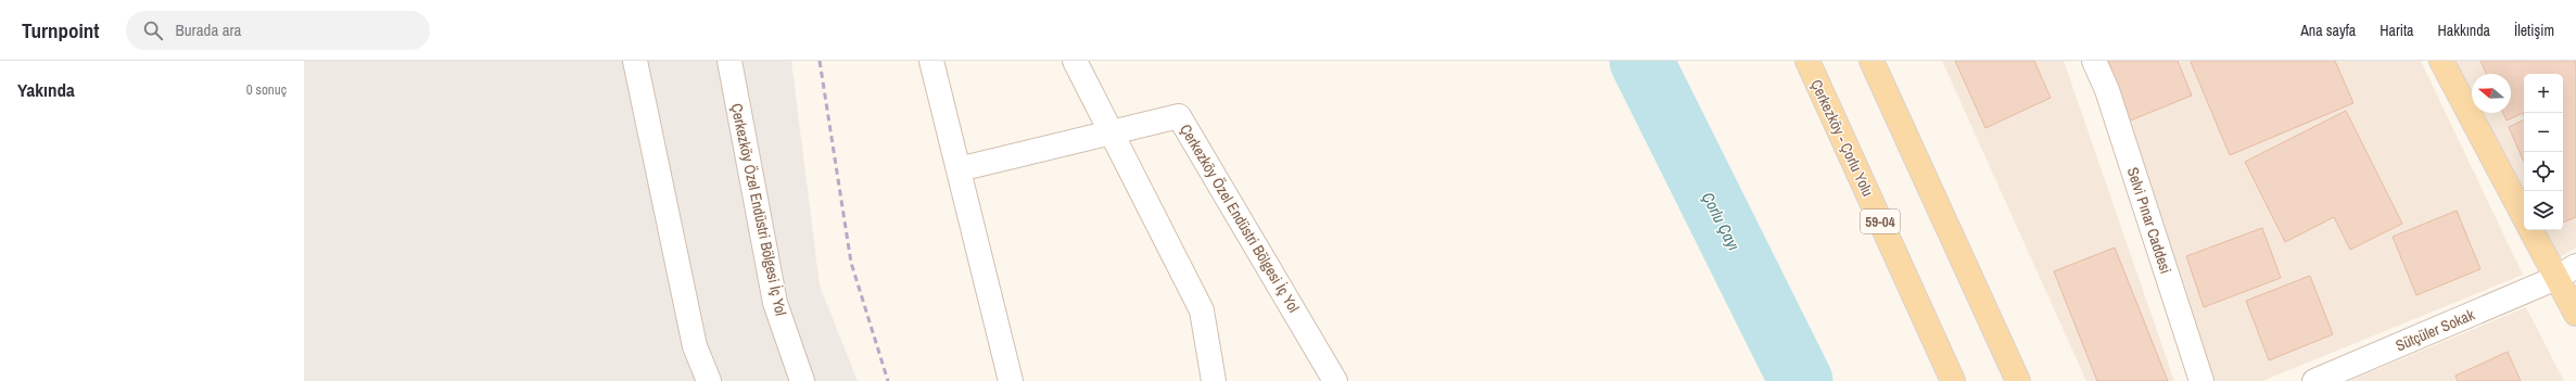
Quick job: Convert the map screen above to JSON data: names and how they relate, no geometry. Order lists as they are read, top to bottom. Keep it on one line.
{"streets":{"main road":["Çerkezköy - Çorlu Yolu","59-04"],"street":["Çerkezköy Özel Endüstri Bölgesi İç Yol","Selvi Pınar Caddesi","Sütçüler Sokak"]},"water":["Çorlu Çayı"],"north":"left","page":{"header":"Turnpoint","search":"Burada ara","nav":["Ana sayfa","Harita","Hakkında","İletişim"],"heading":["Yakında","0 sonuç"],"map_buttons":["+","−"]}}
